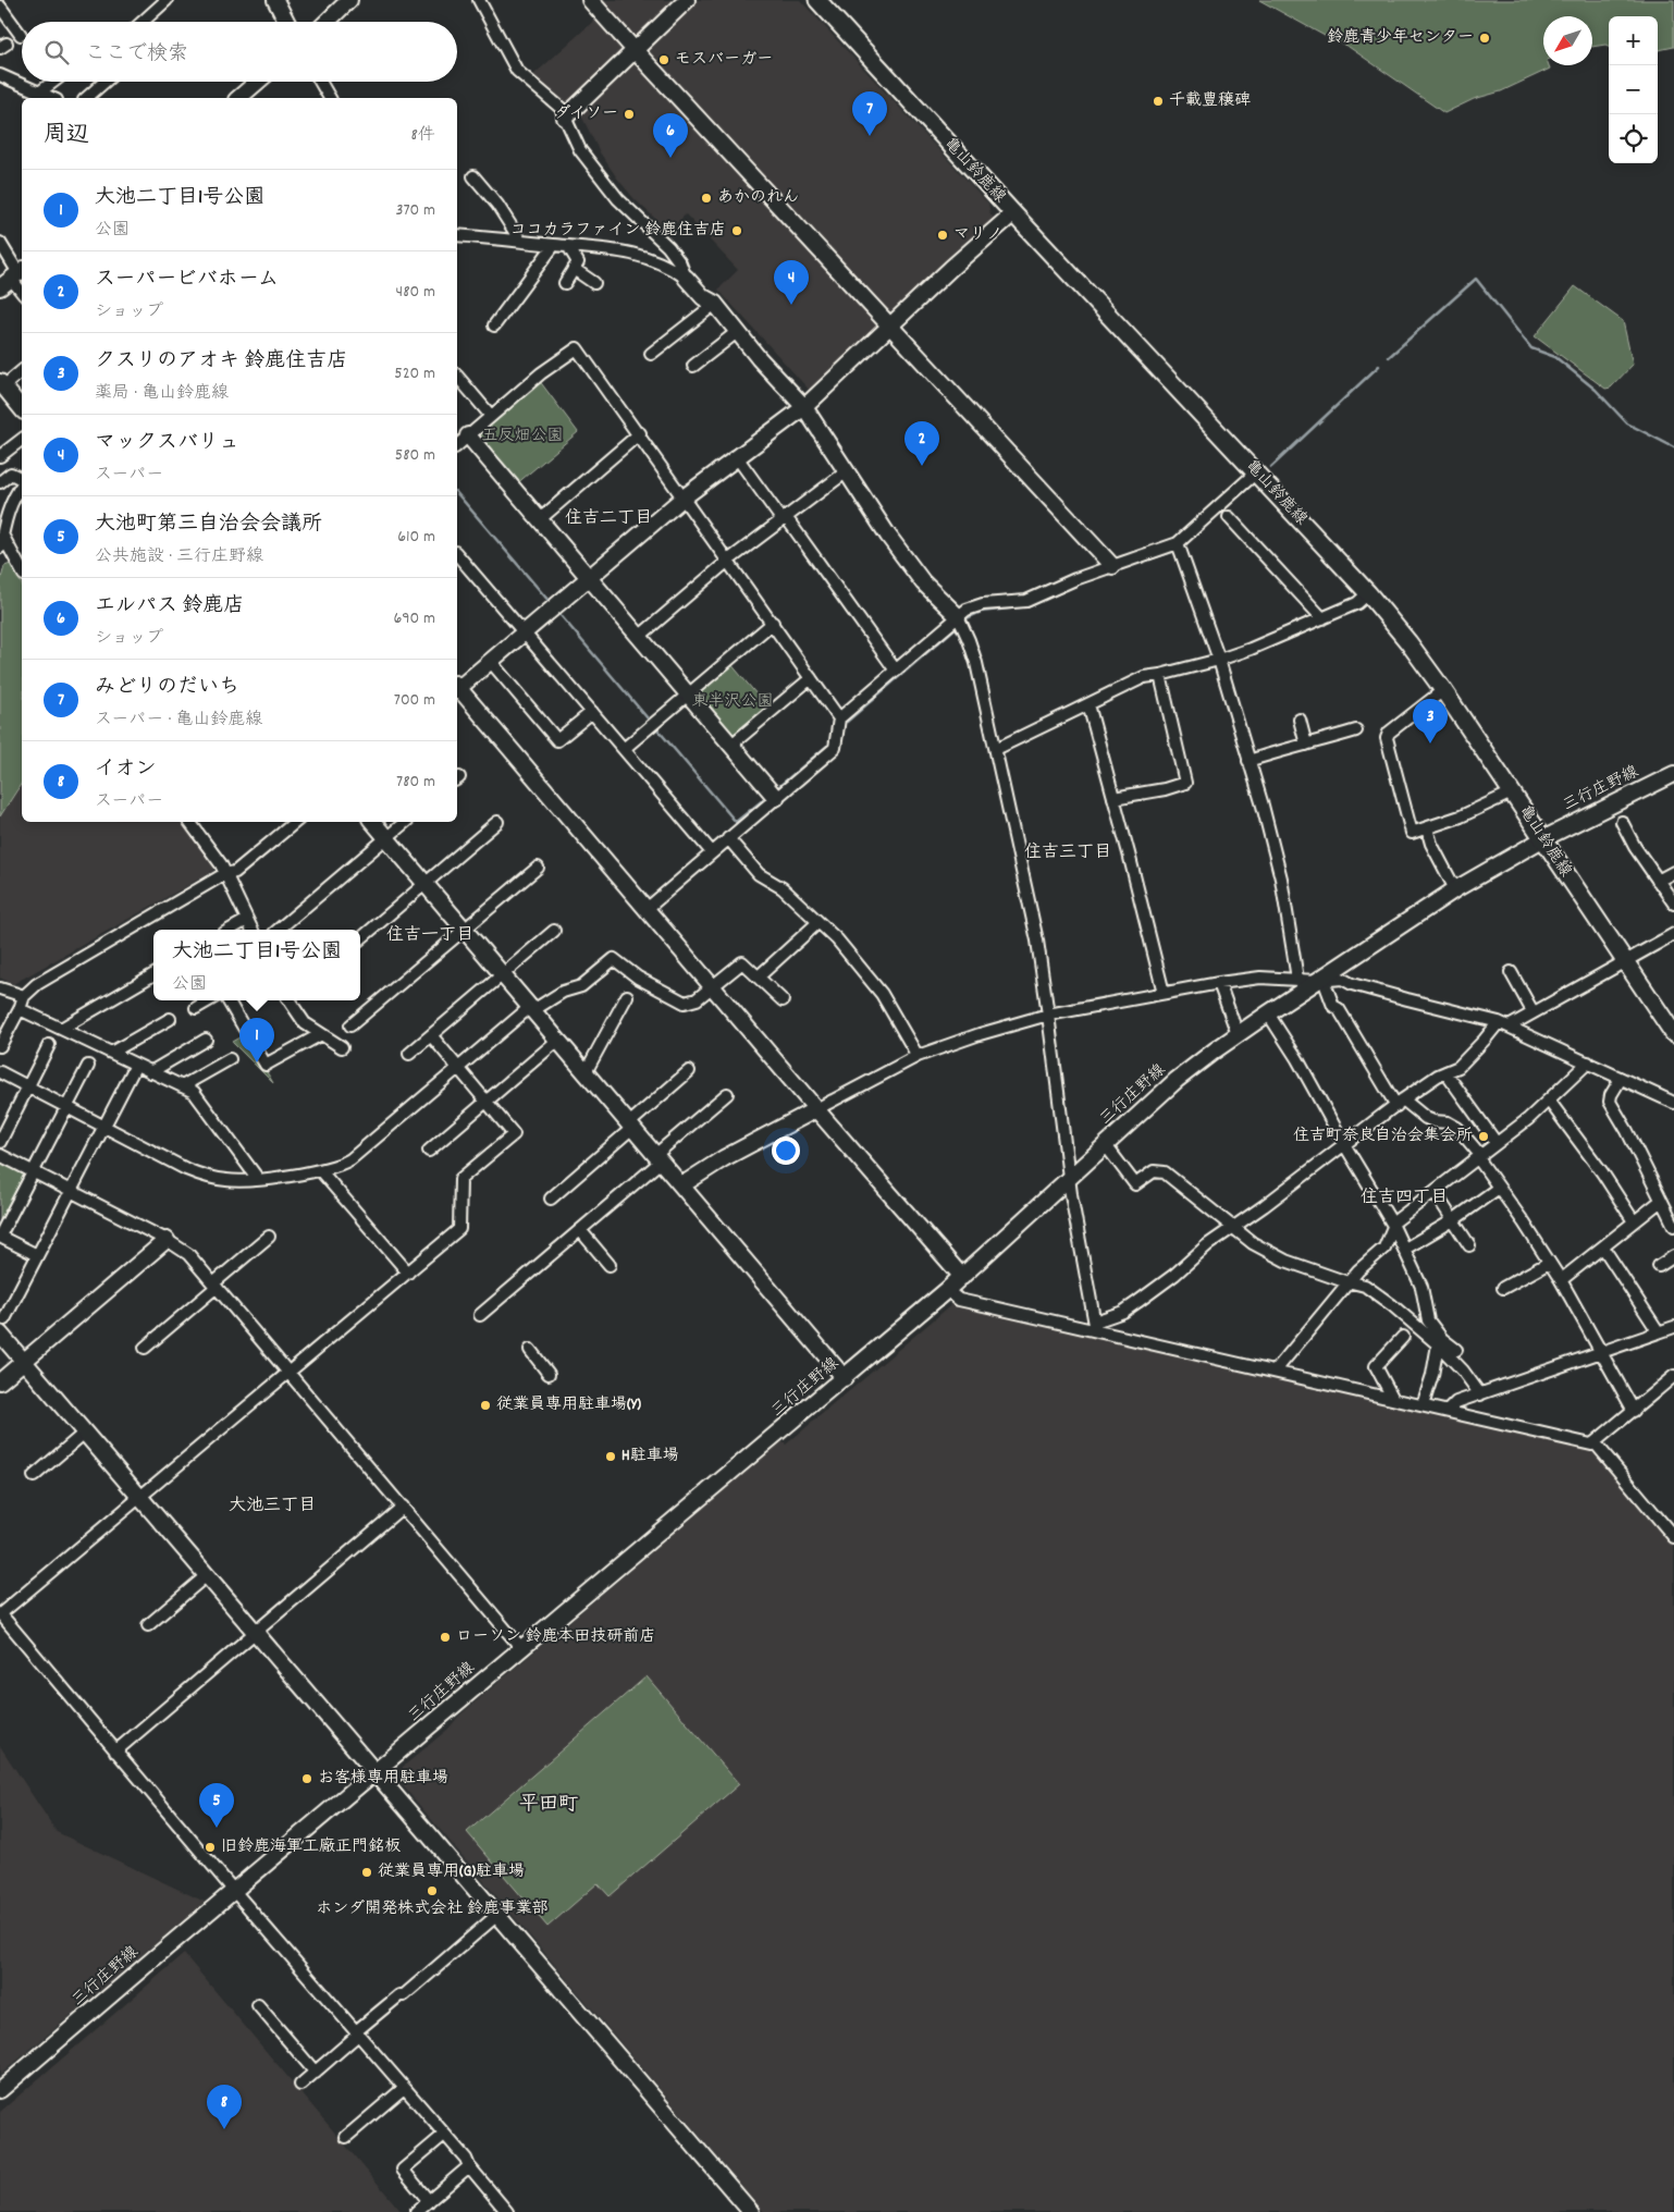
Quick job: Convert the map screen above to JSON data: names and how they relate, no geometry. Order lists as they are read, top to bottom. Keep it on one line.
{"streets":{"main road":["亀山鈴鹿線"],"street":["三行庄野線"]},"crossings":[["亀山鈴鹿線","三行庄野線"]],"districts":["住吉二丁目","住吉三丁目","住吉一丁目","住吉四丁目","大池三丁目","平田町"],"parks":["五反畑公園","東半沢公園"],"places":["鈴鹿青少年センター","モスバーガー","千載豊穣碑","ダイソー","あかのれん","ココカラファイン 鈴鹿住吉店","マリノ","住吉町奈良自治会集会所","従業員専用駐車場(Y)","H駐車場","ローソン 鈴鹿本田技研前店","お客様専用駐車場","旧鈴鹿海軍工廠正門銘板","従業員専用(G)駐車場","ホンダ開発株式会社 鈴鹿事業部"],"north":"bottom left","page":{"map_buttons":["+","−"],"search":"ここで検索","pins":["7","6","4","2","3","1","5","8"],"heading":["周辺","8件"],"list":[{"mark":"1","name":"大池二丁目1号公園","note":"公園","value":"370 m"},{"mark":"2","name":"スーパービバホーム","note":"ショップ","value":"480 m"},{"mark":"3","name":"クスリのアオキ 鈴鹿住吉店","note":"薬局 · 亀山鈴鹿線","value":"520 m"},{"mark":"4","name":"マックスバリュ","note":"スーパー","value":"580 m"},{"mark":"5","name":"大池町第三自治会会議所","note":"公共施設 · 三行庄野線","value":"610 m"},{"mark":"6","name":"エルパス 鈴鹿店","note":"ショップ","value":"690 m"},{"mark":"7","name":"みどりのだいち","note":"スーパー · 亀山鈴鹿線","value":"700 m"},{"mark":"8","name":"イオン","note":"スーパー","value":"780 m"}],"popup":["大池二丁目1号公園","公園"]}}
